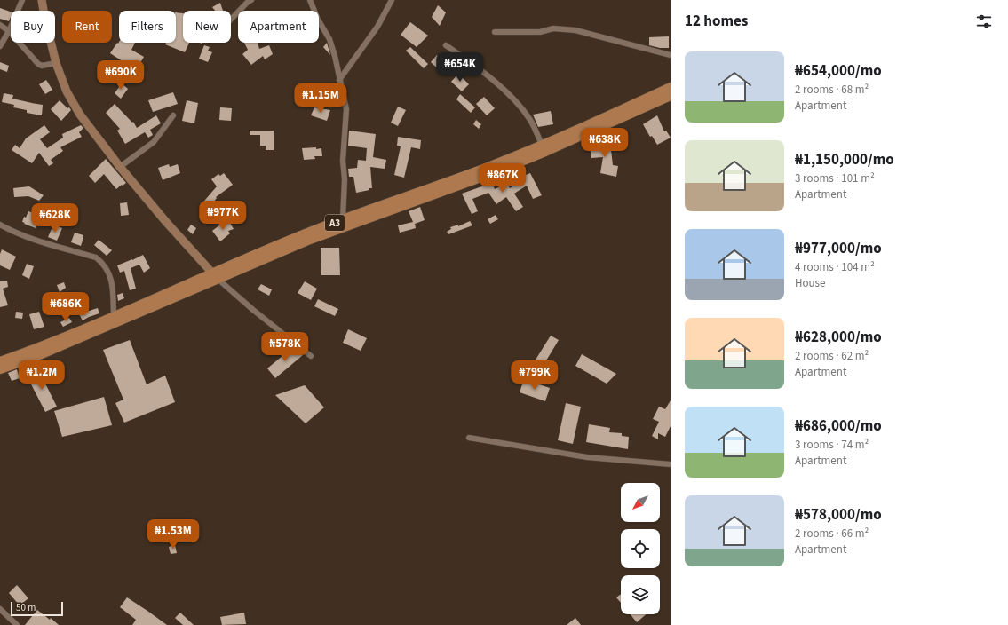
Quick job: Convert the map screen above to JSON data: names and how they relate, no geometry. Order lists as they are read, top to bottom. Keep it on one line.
{"streets":{"main road":["A3"]},"scale_bar":"50 m","north":"bottom left","page":{"heading":"12 homes","chip":["Buy","Rent","Filters","New","Apartment"],"list":[{"name":"₦654,000/mo","note":"2 rooms · 68 m² · Apartment"},{"name":"₦1,150,000/mo","note":"3 rooms · 101 m² · Apartment"},{"name":"₦977,000/mo","note":"4 rooms · 104 m² · House"},{"name":"₦628,000/mo","note":"2 rooms · 62 m² · Apartment"},{"name":"₦686,000/mo","note":"3 rooms · 74 m² · Apartment"},{"name":"₦578,000/mo","note":"2 rooms · 66 m² · Apartment"}],"price":["₦654K","₦690K","₦1.15M","₦638K","₦867K","₦977K","₦628K","₦686K","₦578K","₦1.2M","₦799K","₦1.53M"],"scale":"50 m"}}
